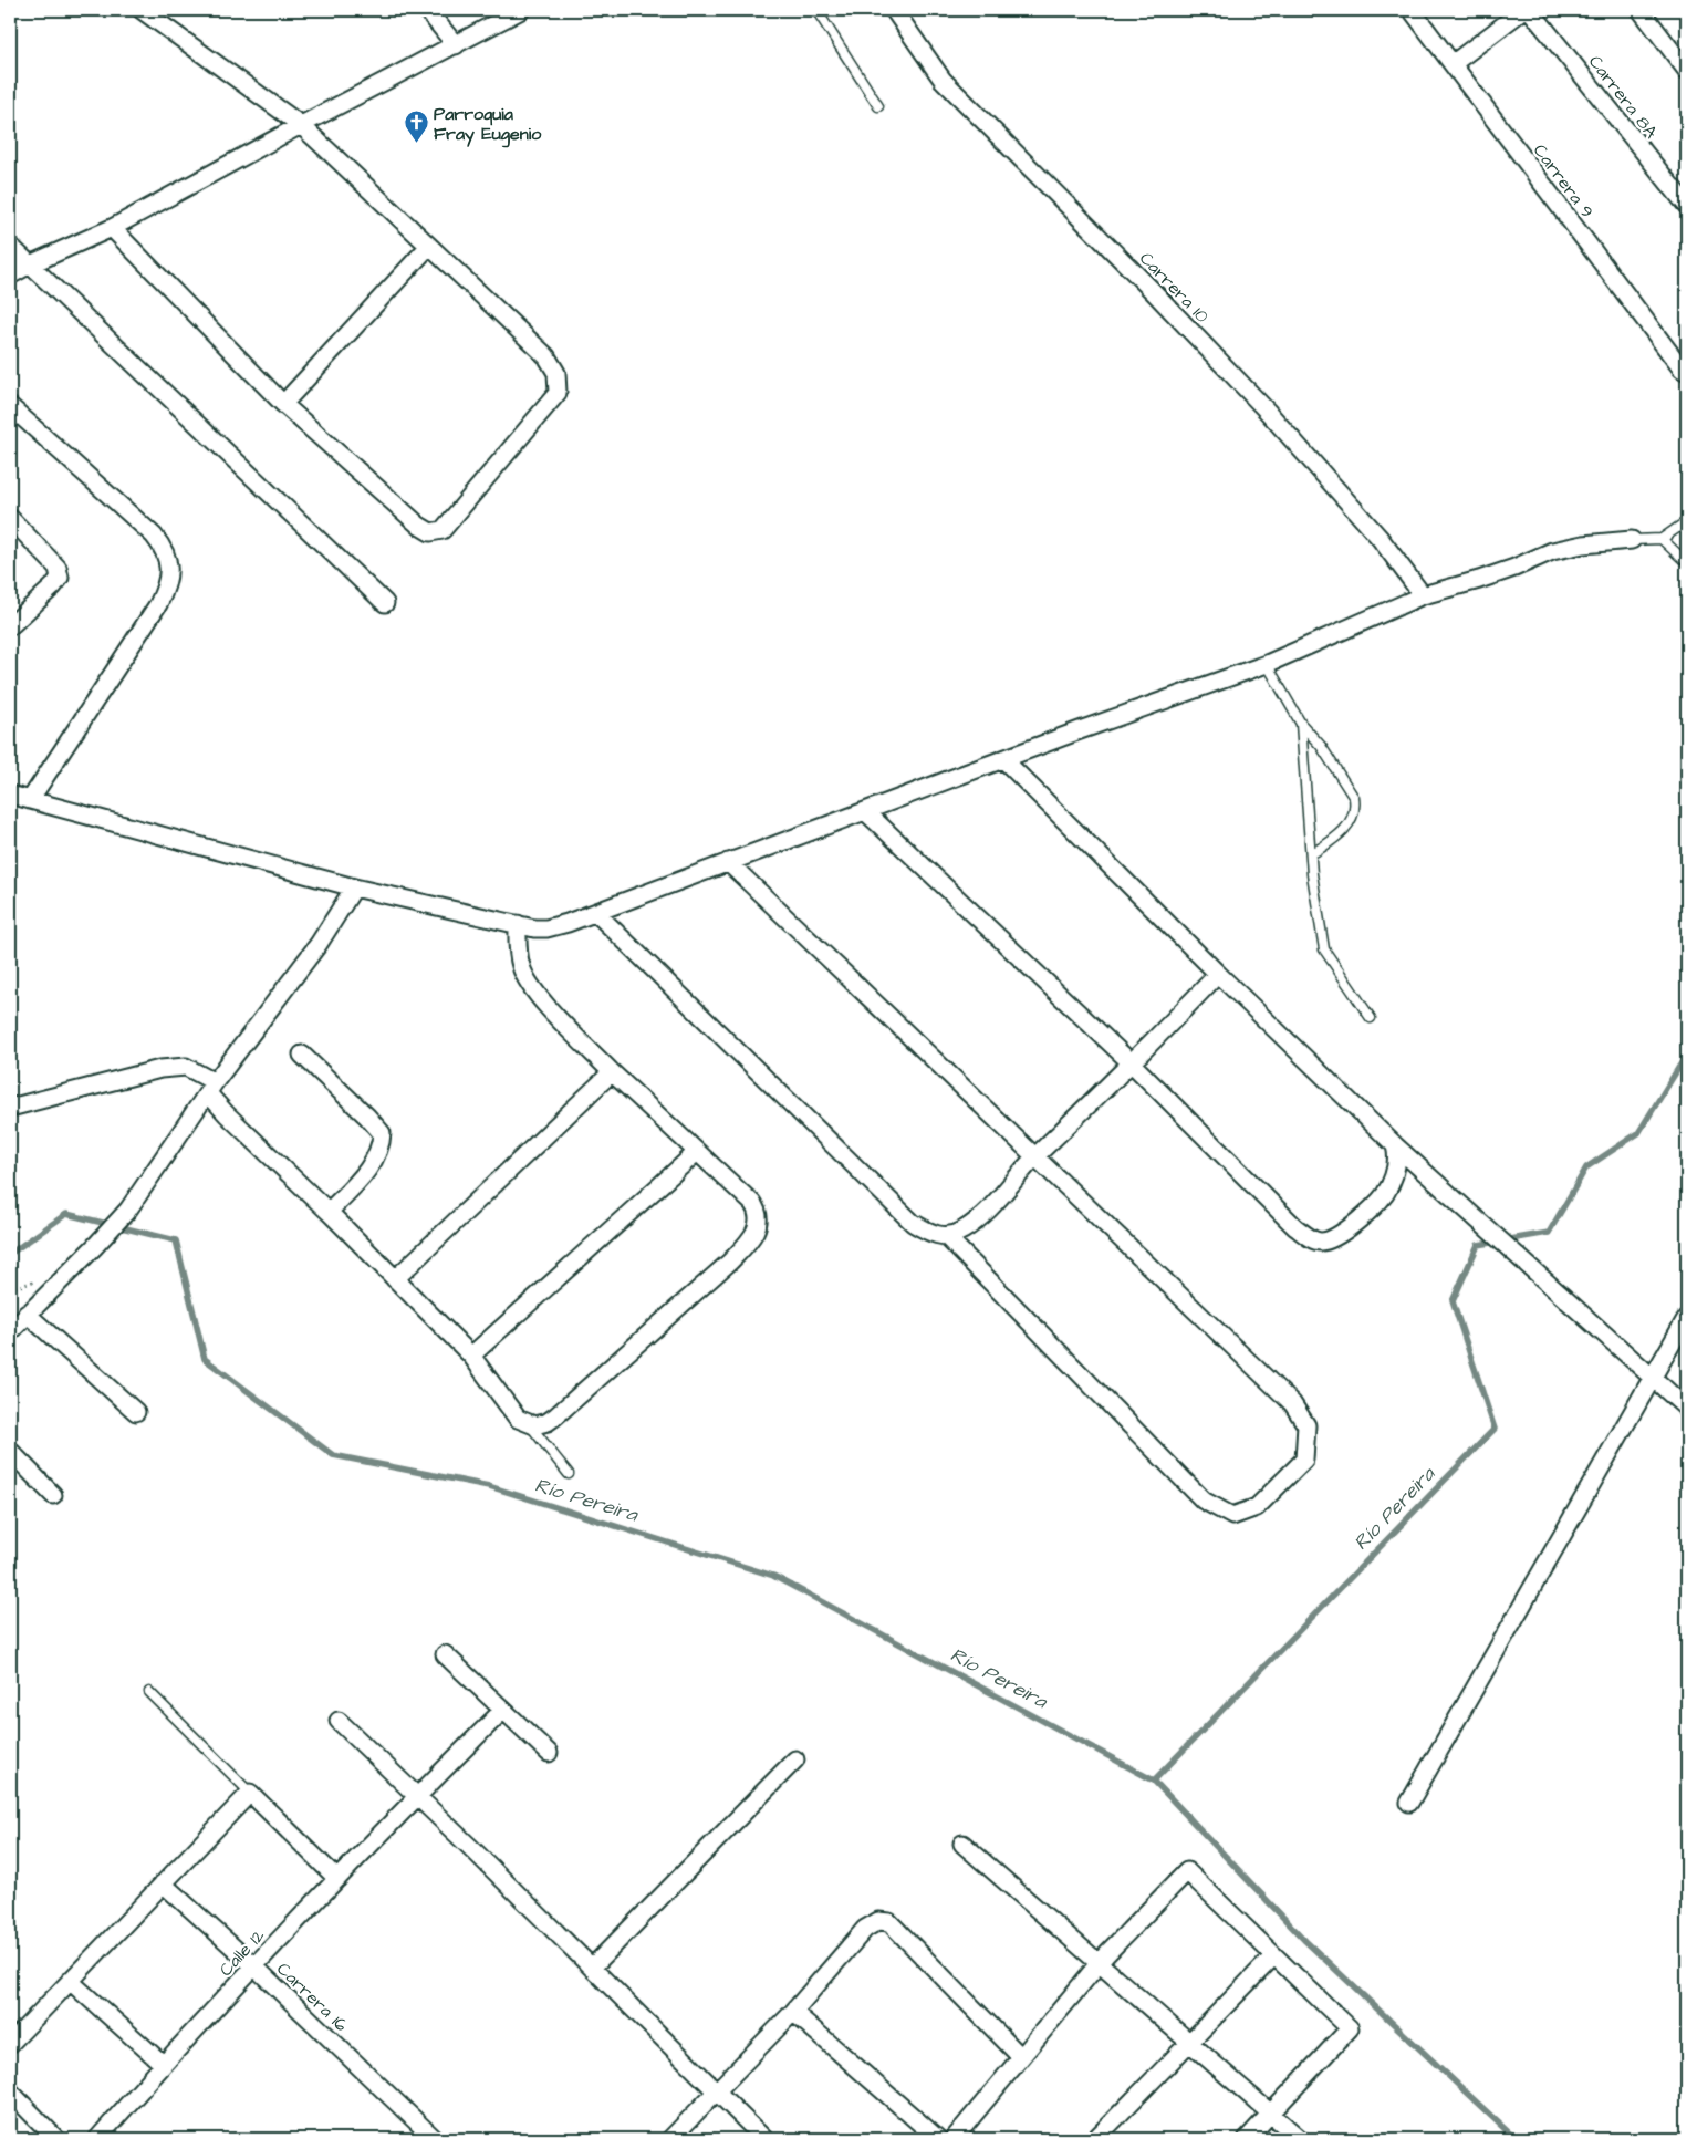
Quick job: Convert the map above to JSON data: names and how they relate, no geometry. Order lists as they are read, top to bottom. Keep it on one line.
{"streets":{"street":["Carrera 8A","Carrera 9","Carrera 10","Calle 12","Carrera 16"]},"crossings":[["Calle 12","Carrera 16"]],"water":["Río Pereira"],"places":{"church":["Parroquia Fray Eugenio"]}}
